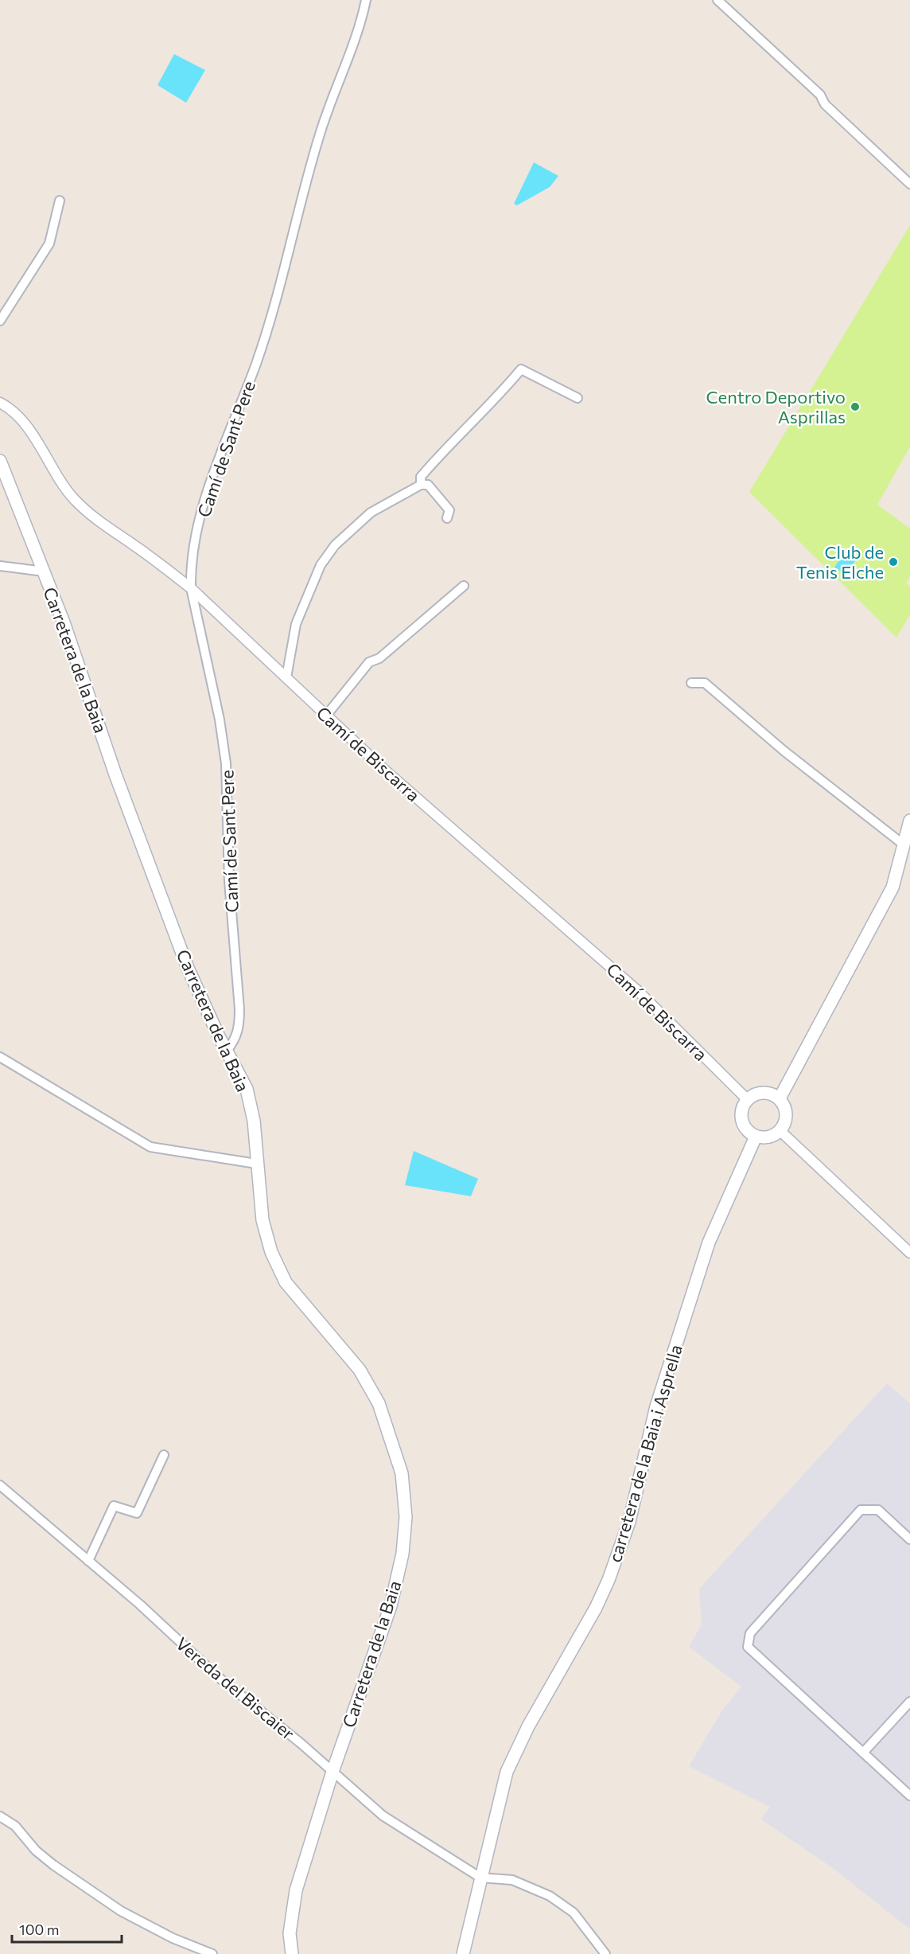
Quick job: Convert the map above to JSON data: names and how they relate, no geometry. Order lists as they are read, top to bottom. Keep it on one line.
{"streets":{"main road":["Carretera de la Baia","carretera de la Baia i Asprella"],"street":["Camí de Sant Pere","Camí de Biscarra","Vereda del Biscaier"]},"crossings":[["Camí de Sant Pere","Carretera de la Baia"],["Camí de Sant Pere","Camí de Biscarra"],["Carretera de la Baia","Vereda del Biscaier"],["Camí de Biscarra","carretera de la Baia i Asprella"],["carretera de la Baia i Asprella","Vereda del Biscaier"]],"places":["Centro Deportivo Asprillas","Club de Tenis Elche"],"scale_bar":"100 m"}
